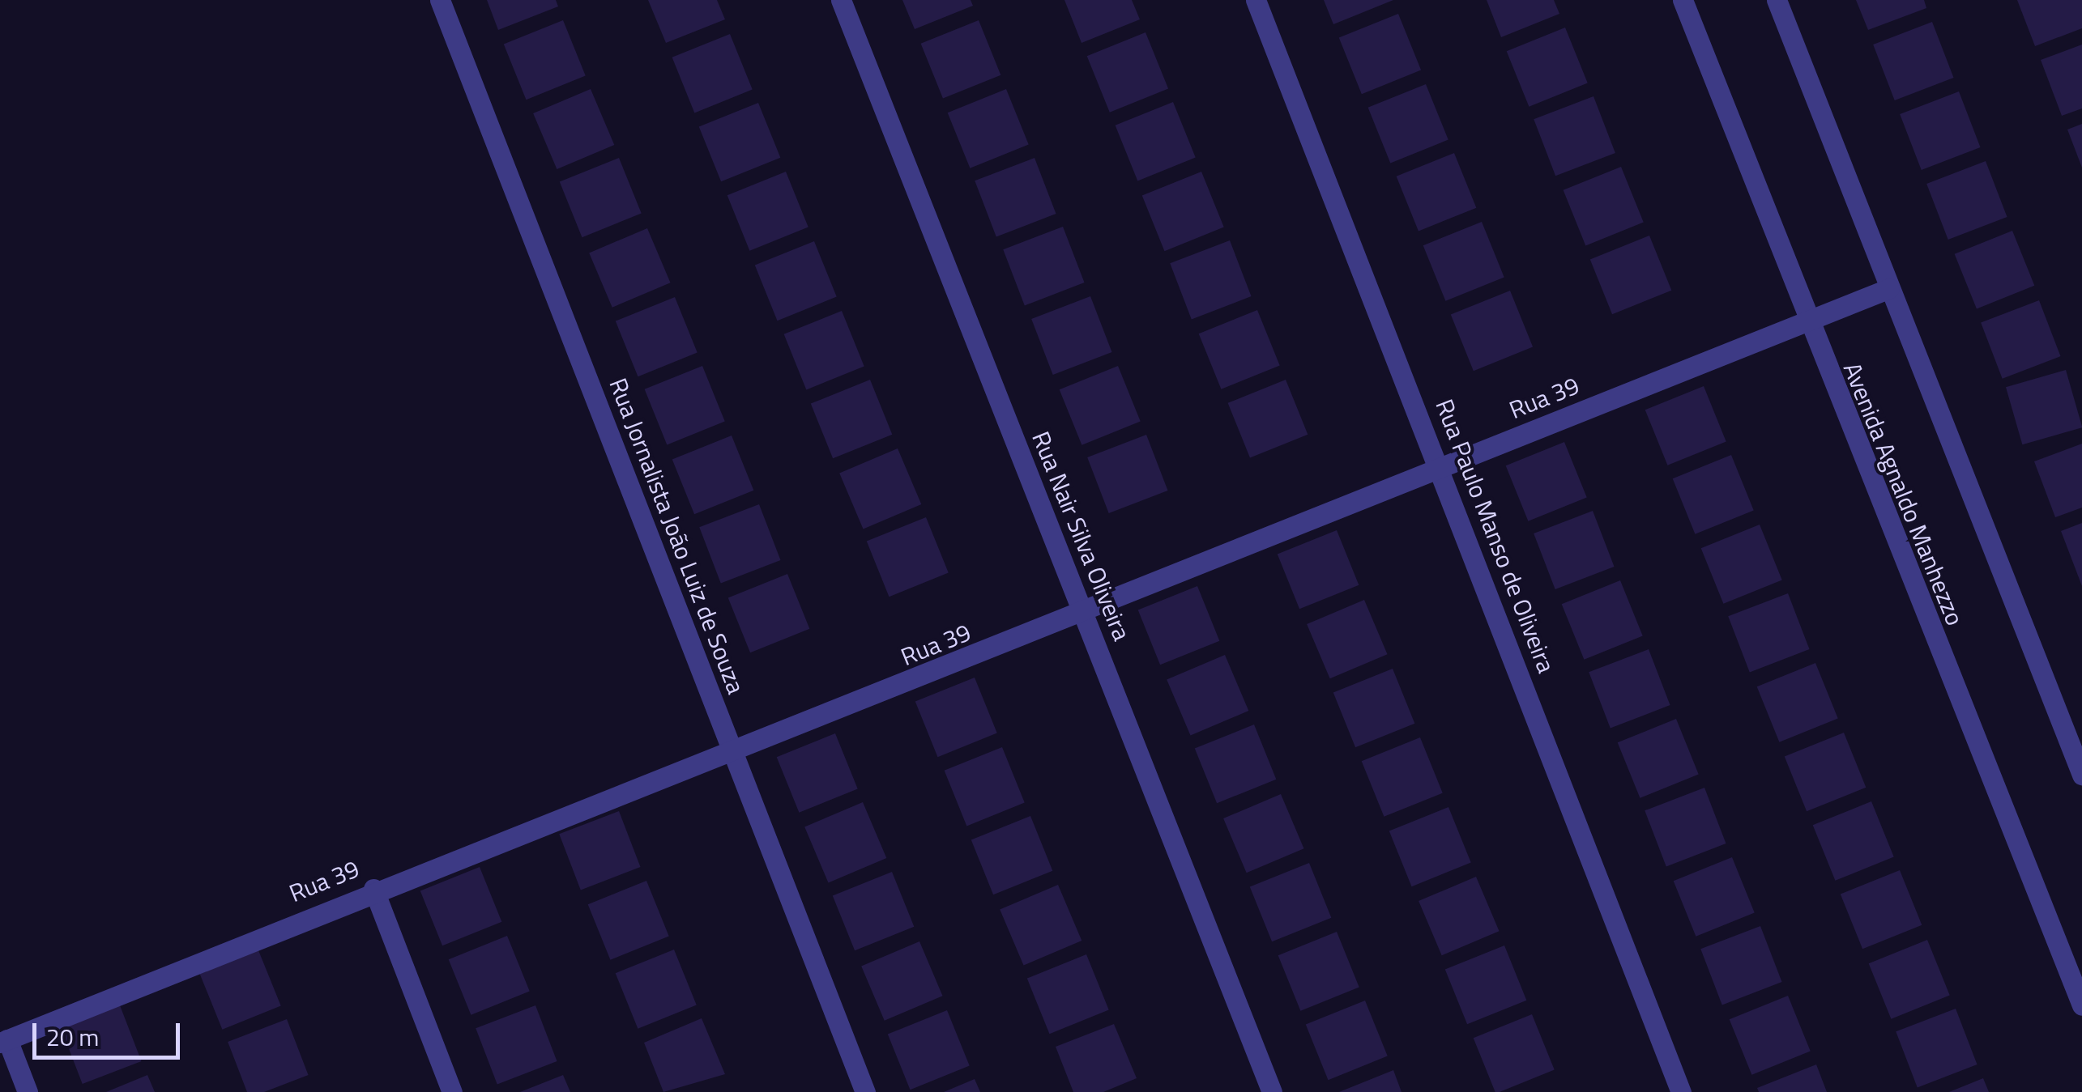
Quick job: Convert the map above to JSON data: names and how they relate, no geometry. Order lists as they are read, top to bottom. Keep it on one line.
{"streets":{"street":["Rua 39","Avenida Agnaldo Manhezzo","Rua Jornalista João Luiz de Souza","Rua Nair Silva Oliveira","Rua Paulo Manso de Oliveira"]},"crossings":[["Rua 39","Avenida Agnaldo Manhezzo"],["Rua 39","Rua Jornalista João Luiz de Souza"],["Rua 39","Rua Nair Silva Oliveira"],["Rua 39","Rua Paulo Manso de Oliveira"]],"scale_bar":"20 m"}
